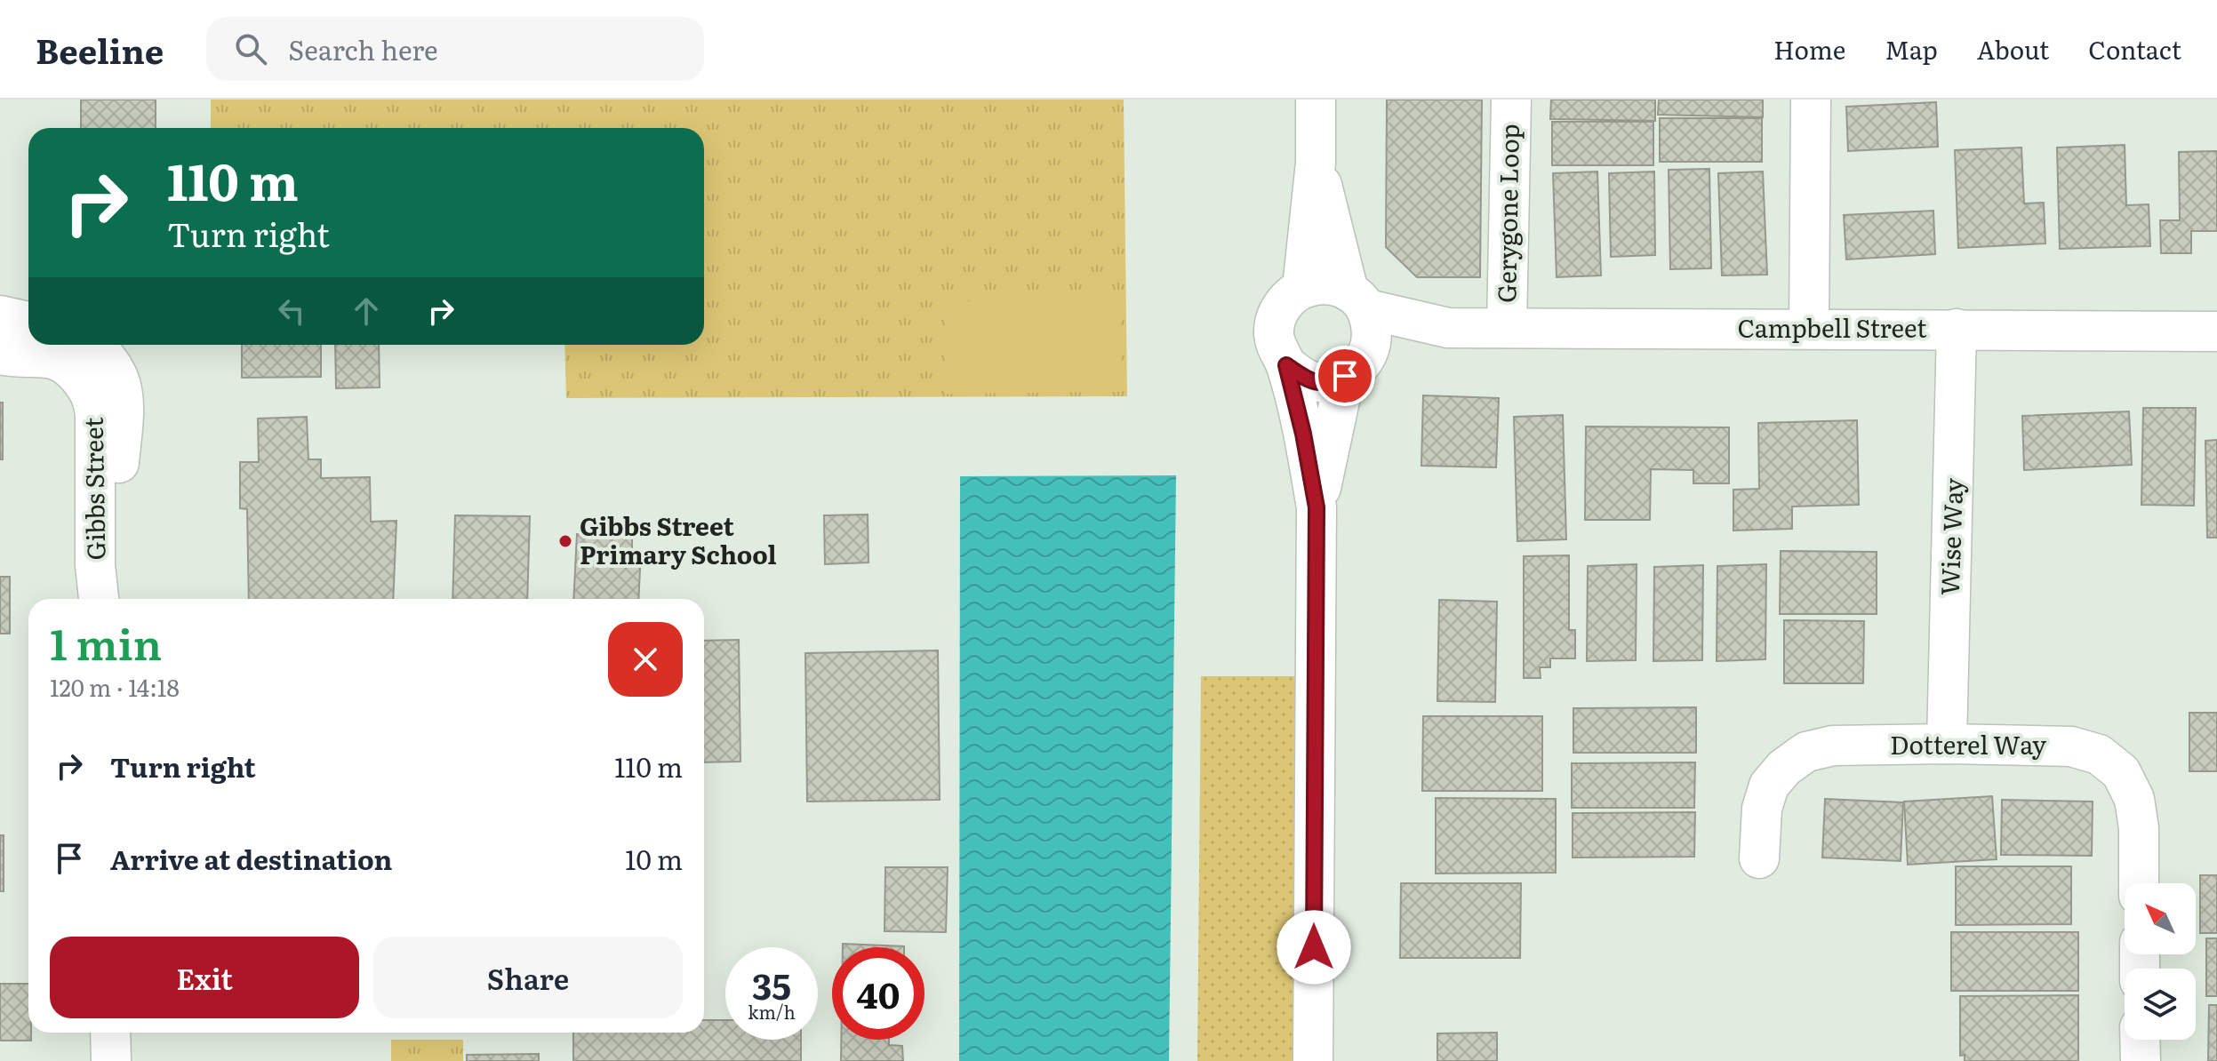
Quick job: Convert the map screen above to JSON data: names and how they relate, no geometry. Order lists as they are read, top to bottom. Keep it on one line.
{"streets":{"street":["Gerygone Loop","Campbell Street","Gibbs Street","Wise Way","Dotterel Way"]},"crossings":[["Gerygone Loop","Campbell Street"],["Campbell Street","Wise Way"],["Wise Way","Dotterel Way"]],"places":["Gibbs Street Primary School"],"north":"top left","page":{"header":"Beeline","search":"Search here","nav":["Home","Map","About","Contact"],"turn":["110 m","Turn right"],"heading":["1 min","120 m · 14:18"],"list":[{"name":"Turn right","value":"110 m"},{"name":"Arrive at destination","value":"10 m"}],"buttons":["Exit","Share"],"speed":"35 km/h","limit":"40"}}
